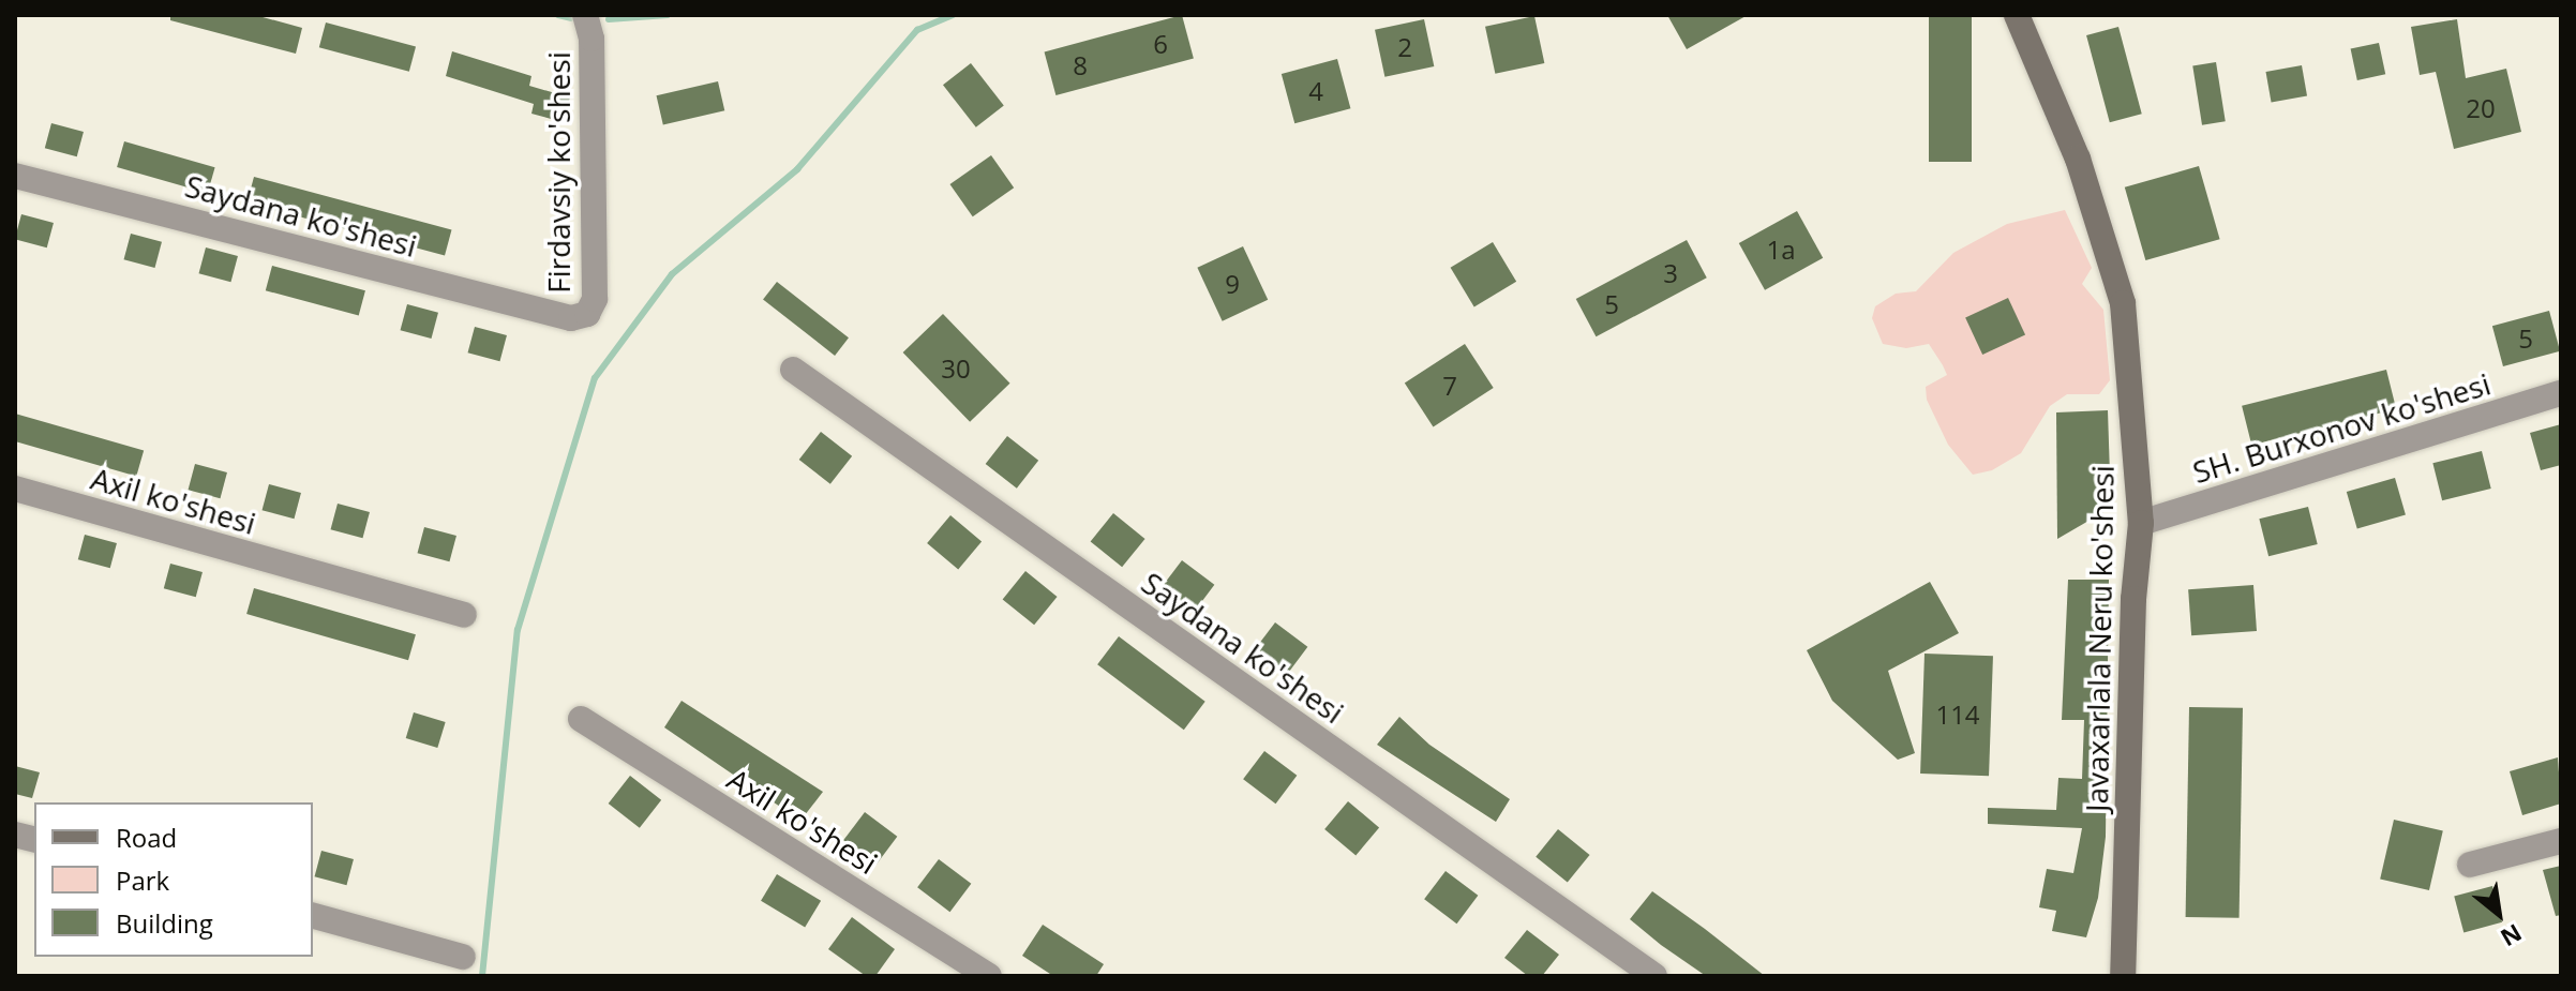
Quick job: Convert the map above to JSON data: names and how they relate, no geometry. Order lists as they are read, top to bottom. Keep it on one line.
{"streets":{"street":["Firdavsiy ko'shesi","Saydana ko'shesi","SH. Burxonov ko'shesi","Axil ko'shesi","Javaxarlala Neru ko'shesi"]},"crossings":[["Firdavsiy ko'shesi","Saydana ko'shesi"],["SH. Burxonov ko'shesi","Javaxarlala Neru ko'shesi"]],"house_numbers":["6","2","8","4","20","1a","3","9","5","5","30","7","114"],"legend":["Road","Park","Building"],"north":"bottom right"}
